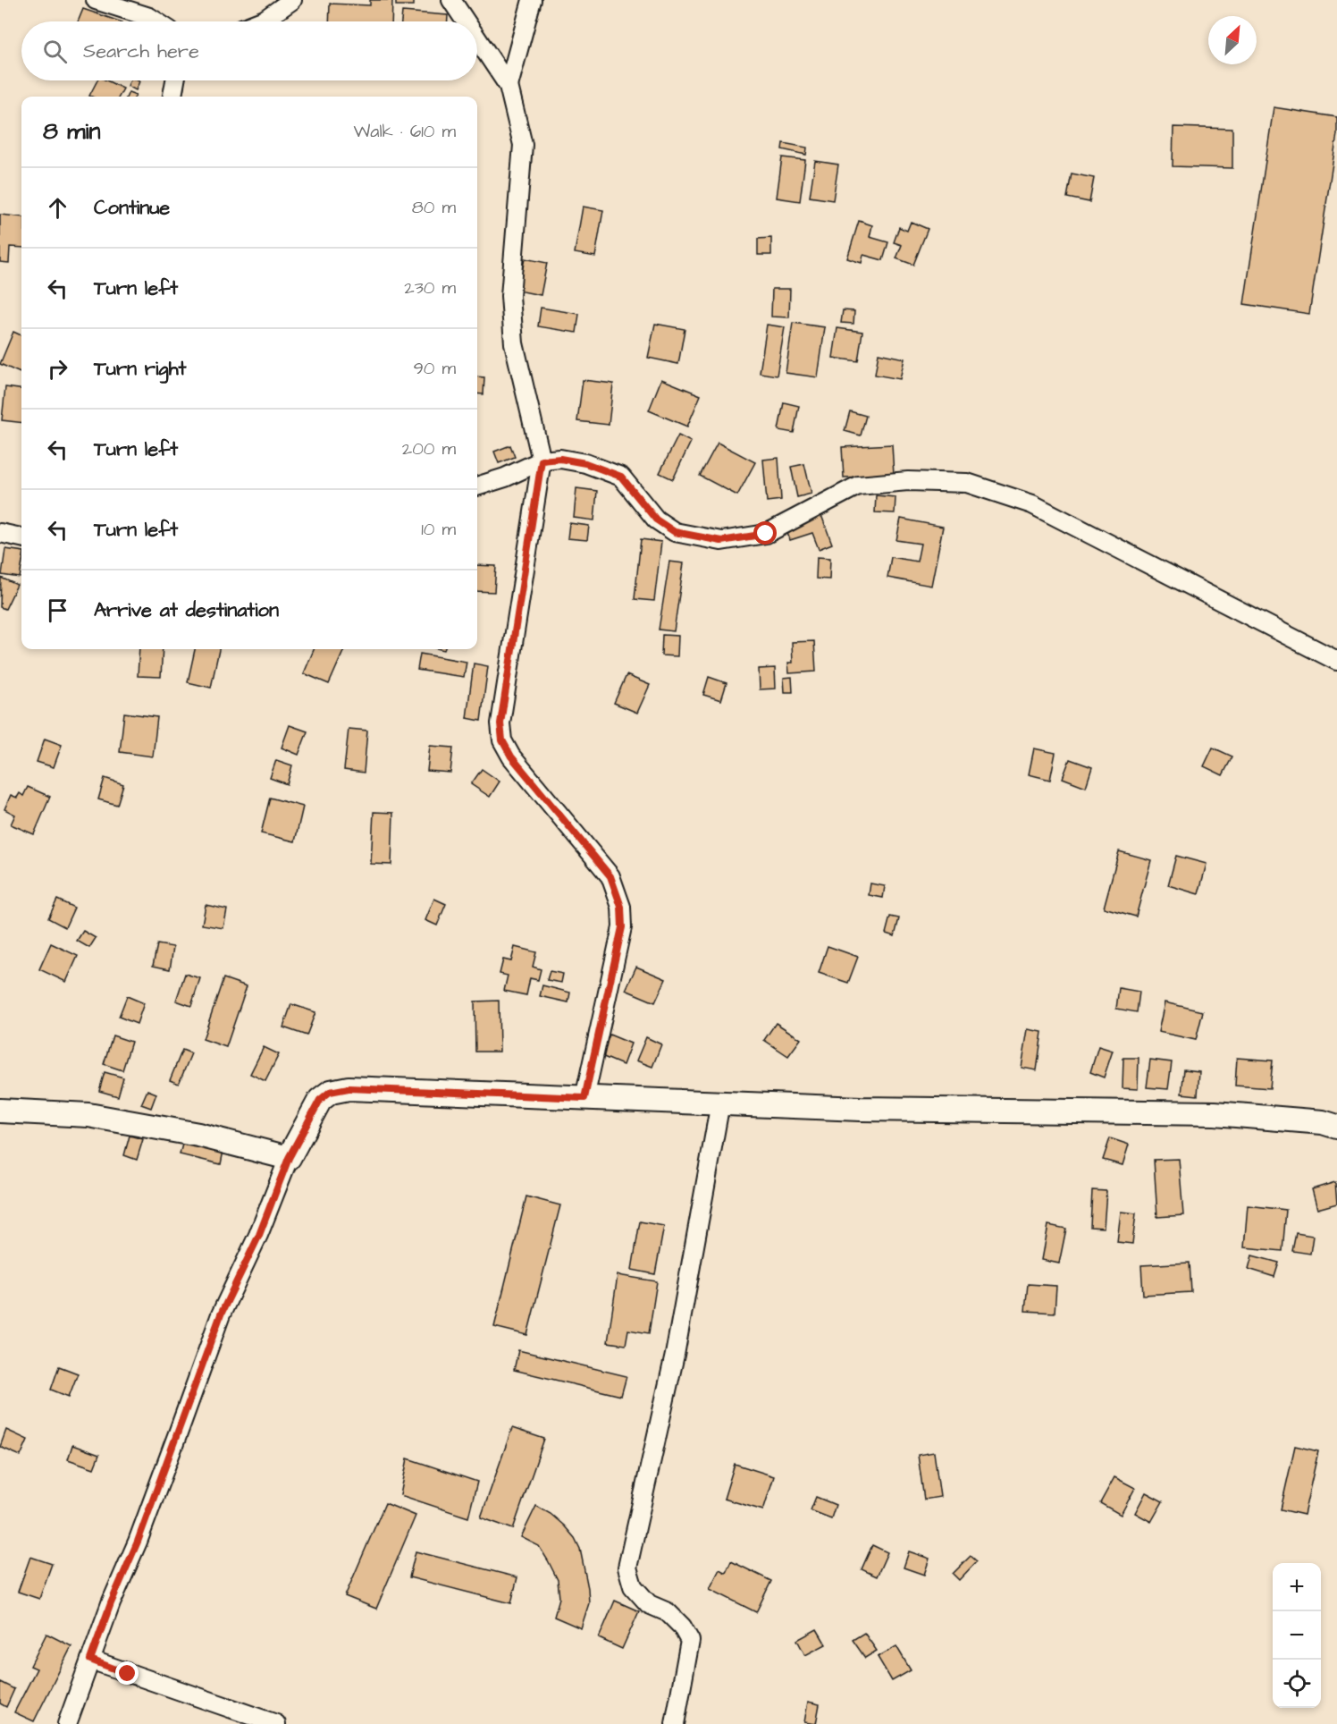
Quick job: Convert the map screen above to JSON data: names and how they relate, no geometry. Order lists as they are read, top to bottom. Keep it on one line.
{"north":"top right","page":{"search":"Search here","heading":["8 min","Walk · 610 m"],"list":[["Continue","80 m"],["Turn left","230 m"],["Turn right","90 m"],["Turn left","200 m"],["Turn left","10 m"],"Arrive at destination"],"map_buttons":["+","−"]}}
